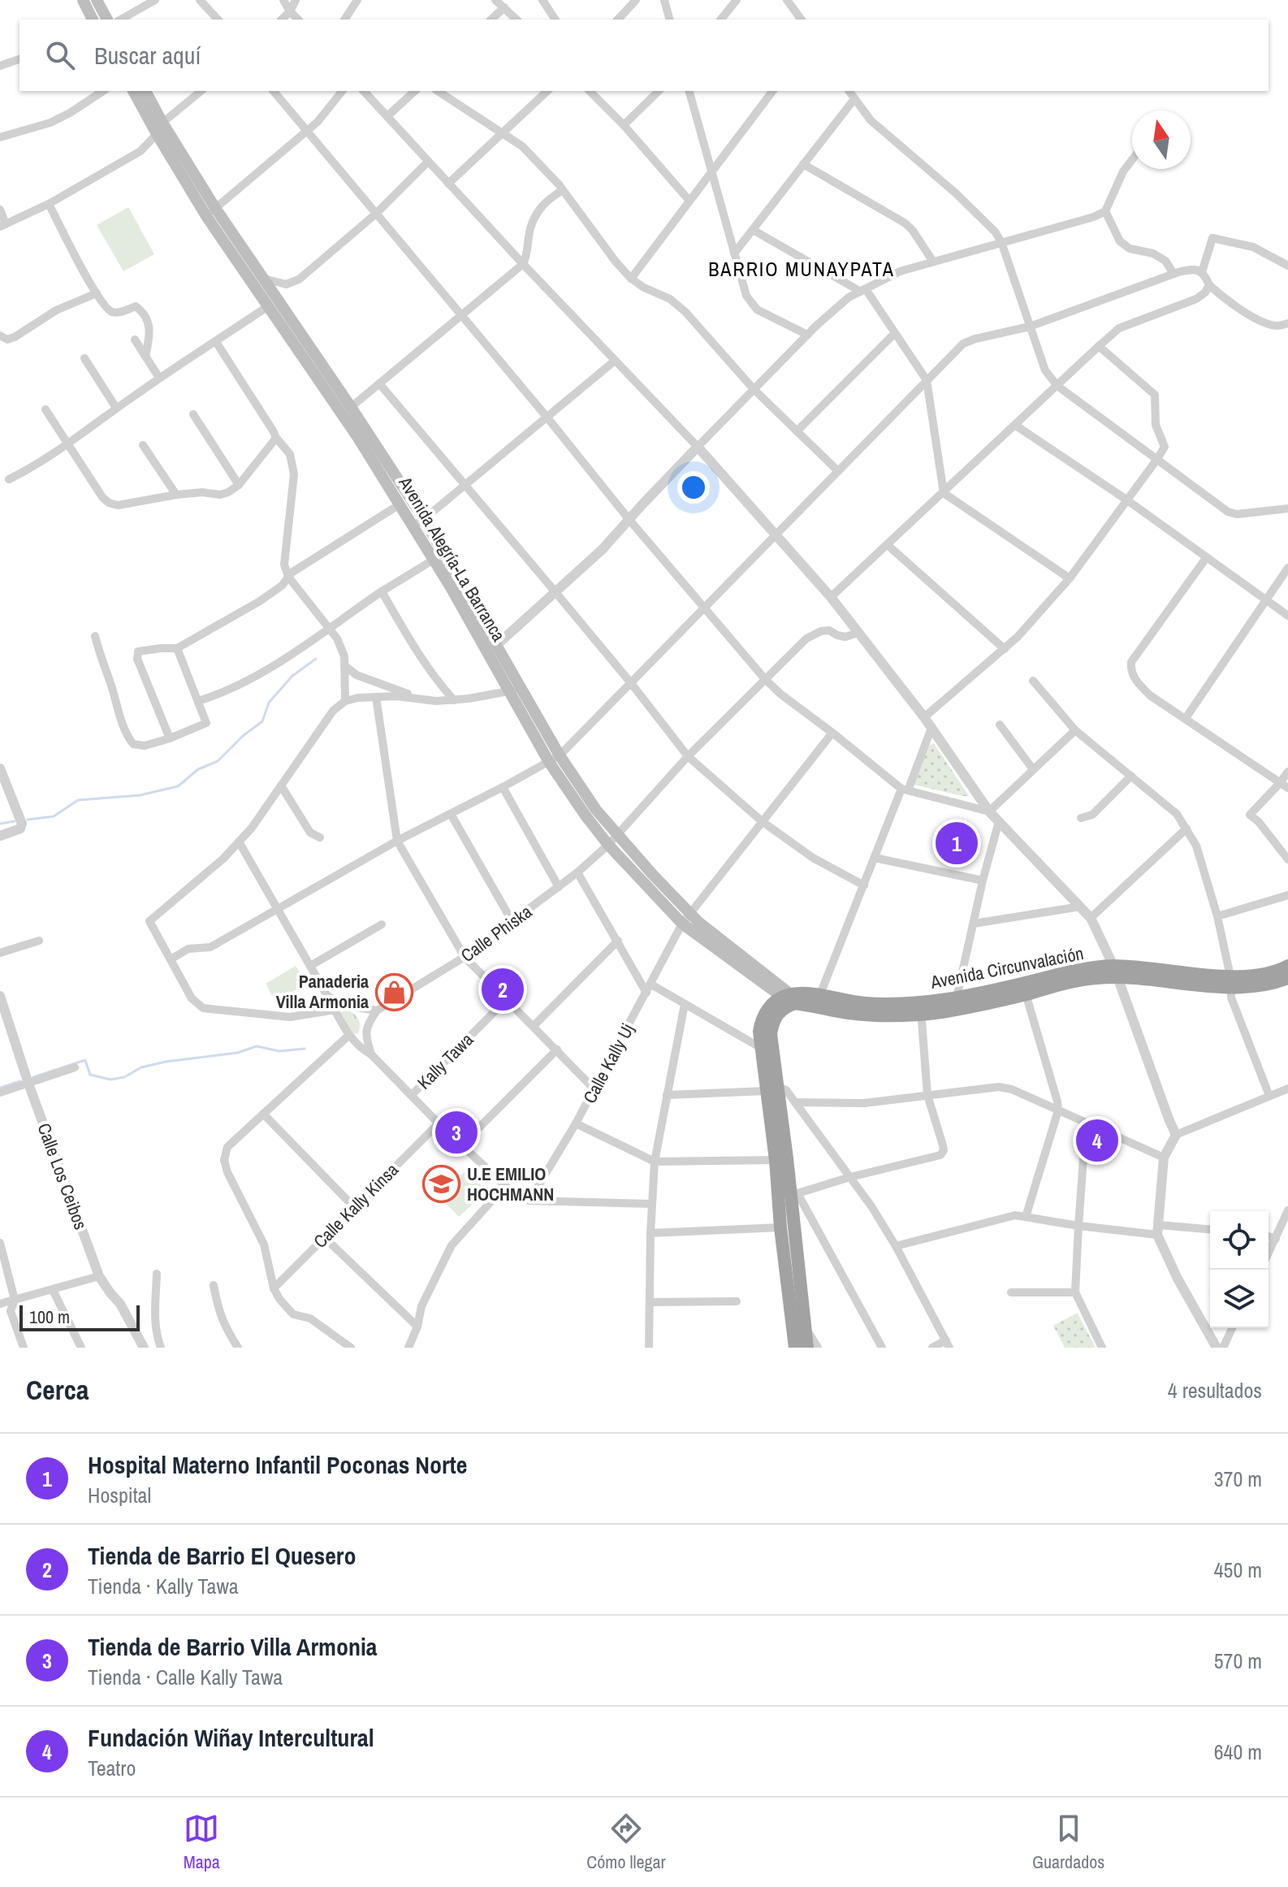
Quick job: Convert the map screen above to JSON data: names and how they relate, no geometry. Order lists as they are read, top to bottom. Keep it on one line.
{"streets":{"highway":["Avenida Circunvalación"],"main road":["Avenida Alegría-La Barranca"],"street":["Calle Phiska","Kally Tawa","Calle Kally Uj","Calle Los Ceibos","Calle Kally Kinsa"]},"crossings":[["Avenida Alegría-La Barranca","Calle Phiska"],["Avenida Alegría-La Barranca","Avenida Circunvalación"],["Avenida Alegría-La Barranca","Calle Kally Uj"]],"districts":["BARRIO MUNAYPATA"],"places":{"shop":["Panaderia Villa Armonia"],"school or university":["U.E EMILIO HOCHMANN"]},"scale_bar":"100 m","north":"top","page":{"search":"Buscar aquí","pins":["1","2","3","4"],"scale":"100 m","heading":["Cerca","4 resultados"],"list":[{"mark":"1","name":"Hospital Materno Infantil Poconas Norte","note":"Hospital","value":"370 m"},{"mark":"2","name":"Tienda de Barrio El Quesero","note":"Tienda · Kally Tawa","value":"450 m"},{"mark":"3","name":"Tienda de Barrio Villa Armonia","note":"Tienda · Calle Kally Tawa","value":"570 m"},{"mark":"4","name":"Fundación Wiñay Intercultural","note":"Teatro","value":"640 m"}],"nav":["Mapa","Cómo llegar","Guardados"]}}
